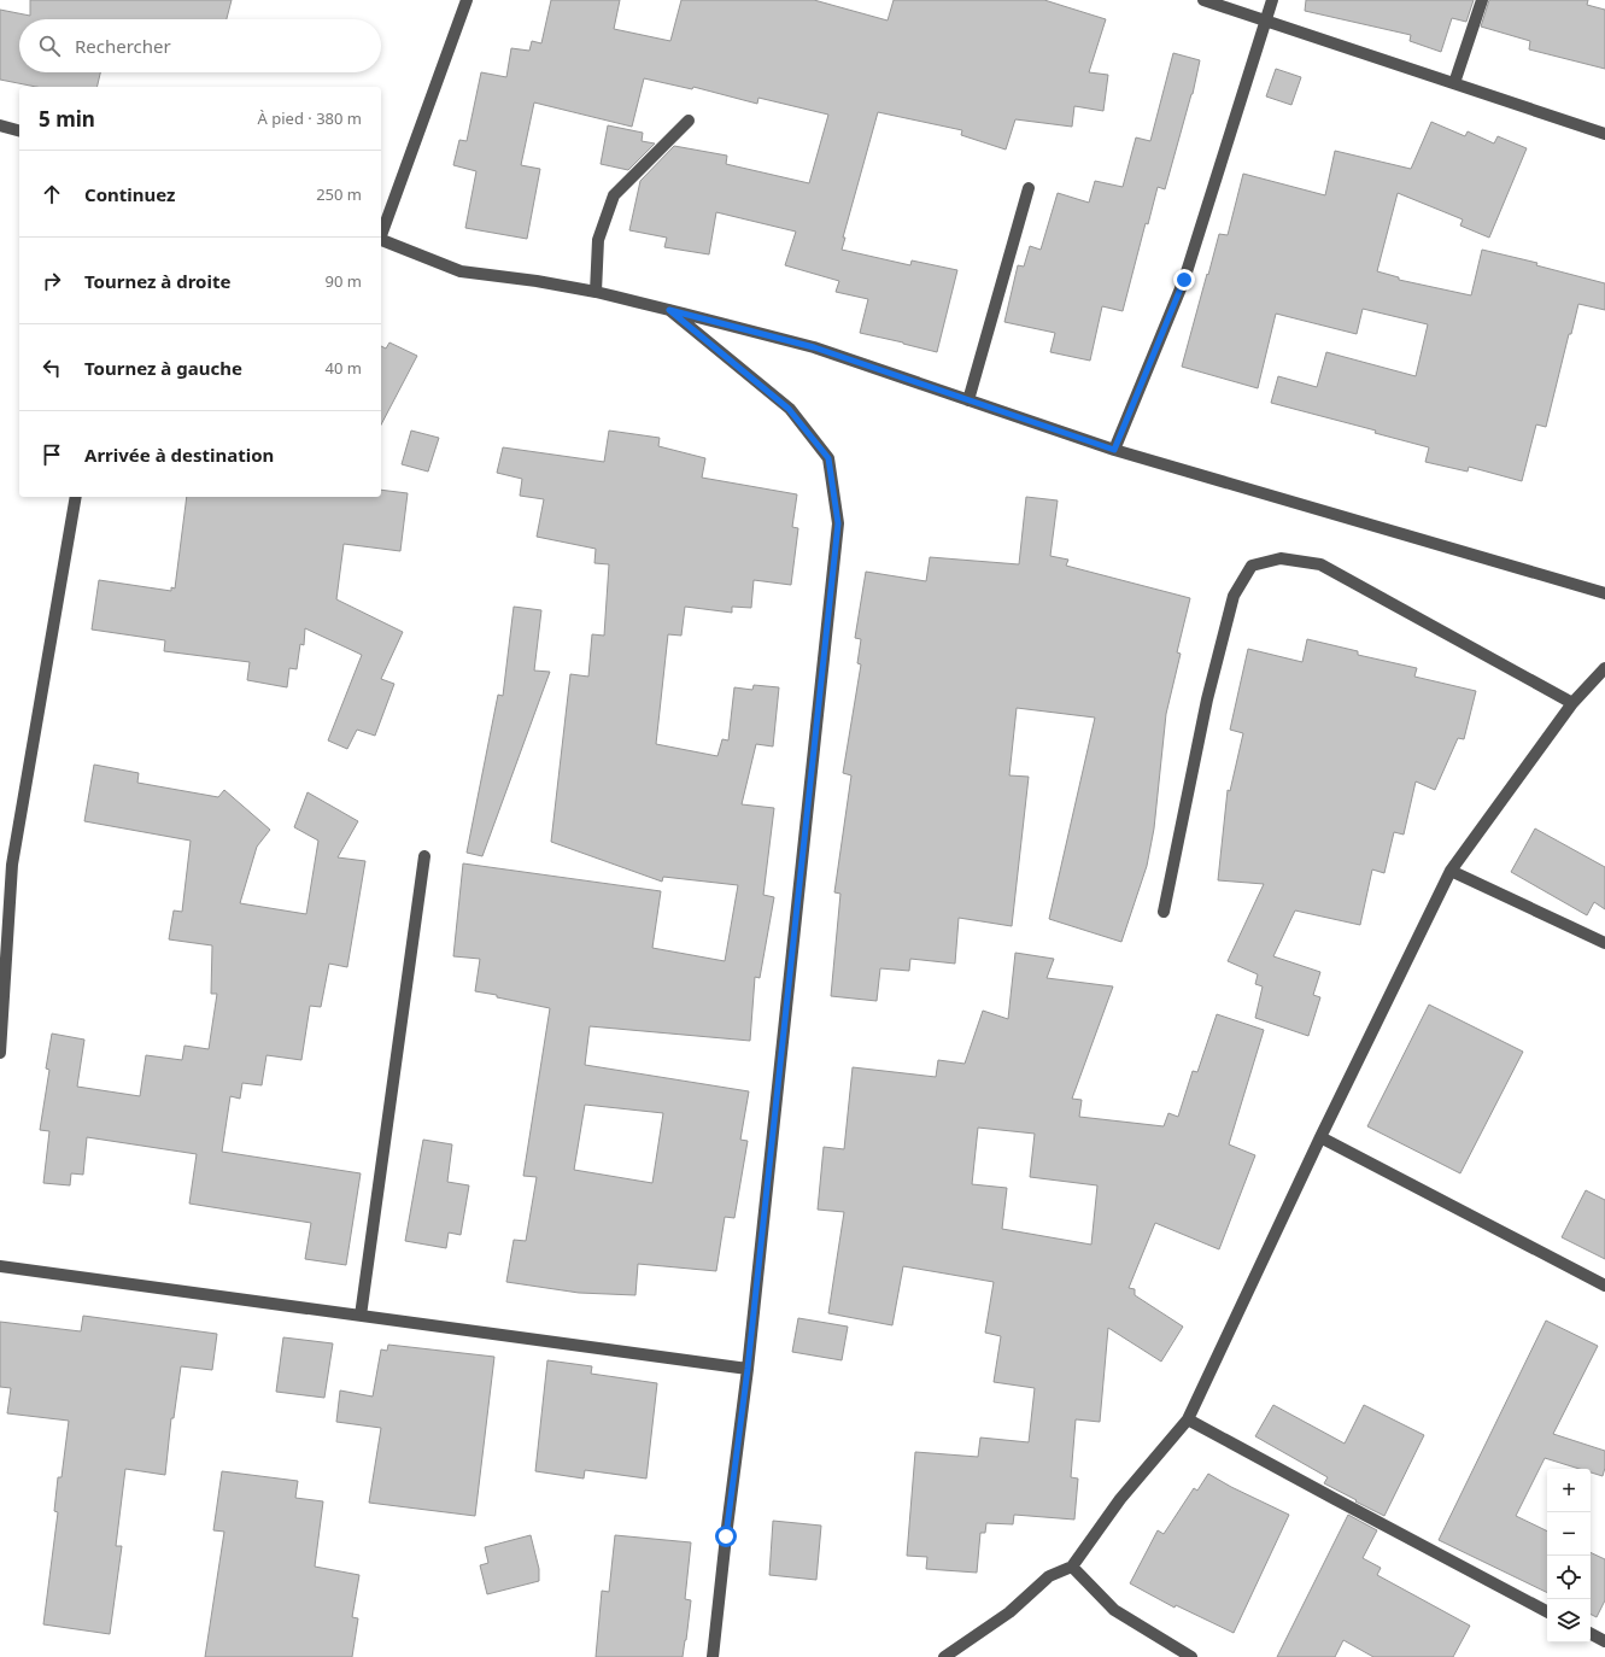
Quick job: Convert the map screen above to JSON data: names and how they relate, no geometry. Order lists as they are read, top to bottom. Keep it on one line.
{"page":{"search":"Rechercher","heading":["5 min","À pied · 380 m"],"list":[["Continuez","250 m"],["Tournez à droite","90 m"],["Tournez à gauche","40 m"],"Arrivée à destination"],"map_buttons":["+","−"]}}
